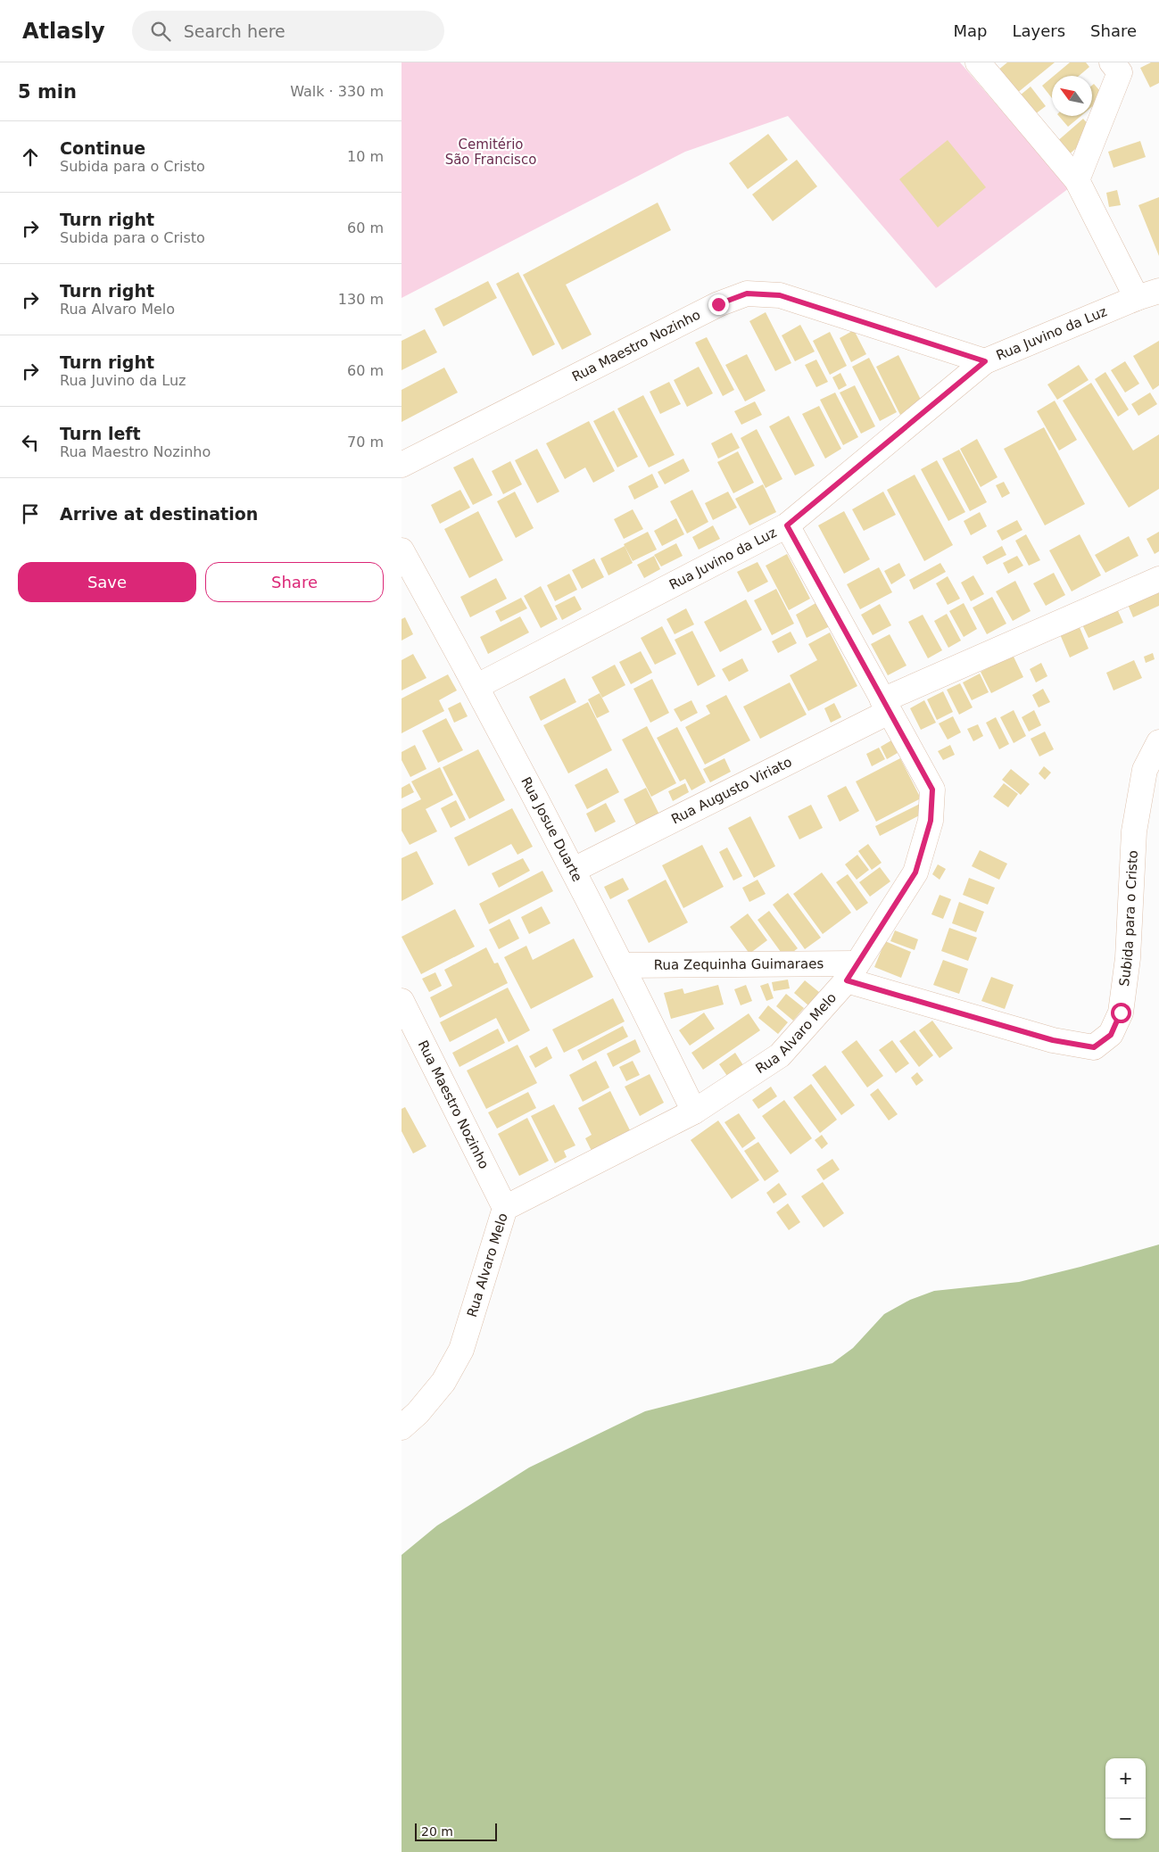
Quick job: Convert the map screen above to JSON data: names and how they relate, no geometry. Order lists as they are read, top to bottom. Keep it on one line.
{"streets":{"street":["Rua Juvino da Luz","Rua Maestro Nozinho","Rua Augusto Viriato","Rua Josue Duarte","Subida para o Cristo","Rua Zequinha Guimaraes","Rua Alvaro Melo"]},"crossings":[["Rua Juvino da Luz","Rua Maestro Nozinho"],["Rua Juvino da Luz","Rua Josue Duarte"],["Rua Juvino da Luz","Rua Alvaro Melo"],["Rua Maestro Nozinho","Rua Alvaro Melo"],["Rua Augusto Viriato","Rua Josue Duarte"],["Rua Augusto Viriato","Rua Alvaro Melo"],["Rua Josue Duarte","Rua Zequinha Guimaraes"],["Rua Josue Duarte","Rua Alvaro Melo"],["Subida para o Cristo","Rua Zequinha Guimaraes"],["Subida para o Cristo","Rua Alvaro Melo"],["Rua Zequinha Guimaraes","Rua Alvaro Melo"]],"parks":["Cemitério São Francisco"],"scale_bar":"20 m","north":"top left","page":{"header":"Atlasly","search":"Search here","nav":["Map","Layers","Share"],"heading":["5 min","Walk · 330 m"],"list":[["Continue","Subida para o Cristo","10 m"],["Turn right","Subida para o Cristo","60 m"],["Turn right","Rua Alvaro Melo","130 m"],["Turn right","Rua Juvino da Luz","60 m"],["Turn left","Rua Maestro Nozinho","70 m"],"Arrive at destination"],"buttons":["Save","Share"],"map_buttons":["+","−"],"scale":"20 m"}}
